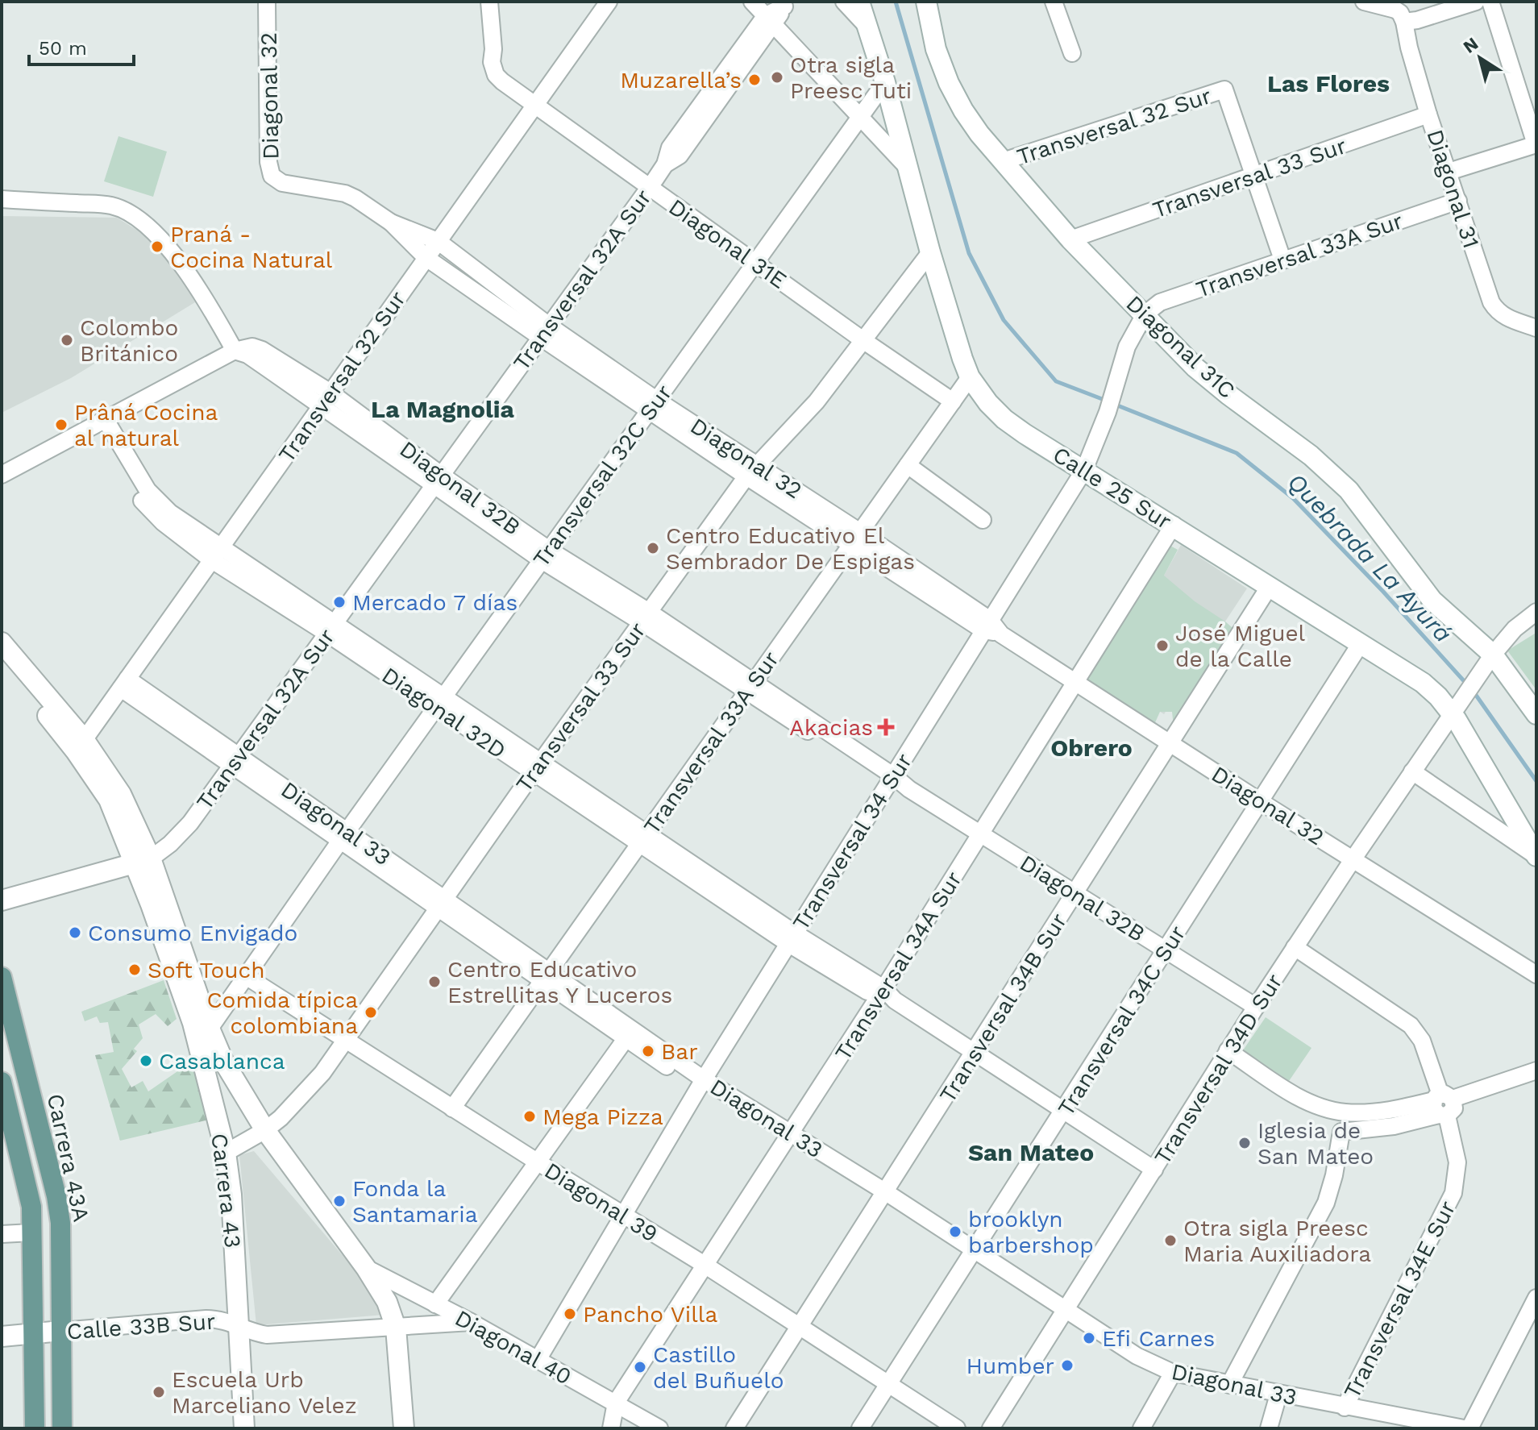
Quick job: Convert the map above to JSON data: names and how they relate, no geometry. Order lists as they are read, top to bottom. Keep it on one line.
{"streets":{"main road":["Transversal 32A Sur","Diagonal 31C","Calle 25 Sur","Carrera 43A","Carrera 43","Calle 33B Sur"],"street":["Diagonal 32","Transversal 32 Sur","Transversal 33 Sur","Diagonal 31","Diagonal 31E","Transversal 33A Sur","Transversal 32C Sur","Diagonal 32B","Diagonal 32D","Diagonal 33","Transversal 34 Sur","Transversal 34A Sur","Transversal 34B Sur","Transversal 34C Sur","Transversal 34D Sur","Diagonal 39","Transversal 34E Sur","Diagonal 40"]},"crossings":[["Diagonal 32","Transversal 32 Sur"],["Diagonal 32","Transversal 33 Sur"],["Diagonal 32","Transversal 33A Sur"],["Diagonal 32","Transversal 32A Sur"],["Diagonal 32","Transversal 32C Sur"],["Diagonal 32","Transversal 34 Sur"],["Diagonal 32","Transversal 34A Sur"],["Diagonal 32","Transversal 34B Sur"],["Diagonal 32","Transversal 34C Sur"],["Diagonal 32","Transversal 34D Sur"],["Transversal 32 Sur","Transversal 33 Sur"],["Transversal 32 Sur","Diagonal 31E"],["Transversal 32 Sur","Diagonal 31C"],["Transversal 32 Sur","Diagonal 32B"],["Transversal 32 Sur","Diagonal 32D"],["Transversal 32 Sur","Diagonal 33"],["Transversal 32 Sur","Carrera 43"],["Transversal 33 Sur","Diagonal 31"],["Transversal 33 Sur","Diagonal 31E"],["Transversal 33 Sur","Diagonal 31C"],["Transversal 33 Sur","Diagonal 32B"],["Transversal 33 Sur","Calle 25 Sur"],["Transversal 33 Sur","Diagonal 32D"],["Transversal 33 Sur","Diagonal 33"],["Transversal 33 Sur","Carrera 43"],["Transversal 33 Sur","Diagonal 39"],["Diagonal 31","Transversal 33A Sur"],["Diagonal 31E","Transversal 33A Sur"],["Diagonal 31E","Transversal 32A Sur"],["Diagonal 31E","Transversal 32C Sur"],["Transversal 33A Sur","Diagonal 31C"],["Transversal 33A Sur","Diagonal 32B"],["Transversal 33A Sur","Calle 25 Sur"],["Transversal 33A Sur","Diagonal 32D"],["Transversal 33A Sur","Diagonal 33"],["Transversal 33A Sur","Transversal 34 Sur"],["Transversal 33A Sur","Diagonal 39"],["Transversal 32A Sur","Diagonal 32B"],["Transversal 32A Sur","Diagonal 32D"],["Transversal 32A Sur","Diagonal 33"],["Transversal 32A Sur","Carrera 43"],["Diagonal 31C","Transversal 34 Sur"],["Transversal 32C Sur","Diagonal 32B"],["Transversal 32C Sur","Calle 25 Sur"],["Transversal 32C Sur","Diagonal 32D"],["Transversal 32C Sur","Diagonal 33"],["Transversal 32C Sur","Carrera 43"],["Transversal 32C Sur","Diagonal 39"],["Diagonal 32B","Transversal 34 Sur"],["Diagonal 32B","Transversal 34A Sur"],["Diagonal 32B","Transversal 34B Sur"],["Diagonal 32B","Transversal 34C Sur"],["Diagonal 32B","Transversal 34D Sur"],["Calle 25 Sur","Transversal 34 Sur"],["Calle 25 Sur","Transversal 34A Sur"],["Calle 25 Sur","Transversal 34B Sur"],["Calle 25 Sur","Transversal 34C Sur"],["Calle 25 Sur","Transversal 34D Sur"],["Diagonal 32D","Transversal 34 Sur"],["Diagonal 32D","Transversal 34A Sur"],["Diagonal 32D","Transversal 34B Sur"],["Diagonal 32D","Transversal 34C Sur"],["Diagonal 32D","Transversal 34D Sur"],["Diagonal 33","Transversal 34 Sur"],["Diagonal 33","Transversal 34A Sur"],["Diagonal 33","Transversal 34B Sur"],["Diagonal 33","Transversal 34C Sur"],["Diagonal 33","Transversal 34D Sur"],["Diagonal 33","Transversal 34E Sur"],["Transversal 34 Sur","Diagonal 39"],["Transversal 34 Sur","Diagonal 40"],["Transversal 34A Sur","Diagonal 39"],["Transversal 34A Sur","Diagonal 40"],["Transversal 34B Sur","Diagonal 39"],["Transversal 34C Sur","Diagonal 39"],["Transversal 34D Sur","Transversal 34E Sur"],["Carrera 43A","Calle 33B Sur"],["Carrera 43","Calle 33B Sur"],["Carrera 43","Diagonal 40"],["Calle 33B Sur","Diagonal 40"]],"districts":["Las Flores","La Magnolia","Obrero","San Mateo"],"water":["Quebrada La Ayurá"],"places":{"other":["Otra sigla Preesc Tuti","Muzarella’s","Praná - Cocina Natural","Colombo Británico","Prâná Cocina al natural","Centro Educativo El Sembrador De Espigas","Mercado 7 días","José Miguel de la Calle","Consumo Envigado","Soft Touch","Centro Educativo Estrellitas Y Luceros","Comida típica colombiana","Bar","Casablanca","Mega Pizza","Iglesia de San Mateo","Fonda la Santamaria","brooklyn barbershop","Otra sigla Preesc Maria Auxiliadora","Pancho Villa","Efi Carnes","Humber","Castillo del Buñuelo","Escuela Urb Marceliano Velez"],"health":["Akacias"]},"scale_bar":"50 m","north":"top left"}
